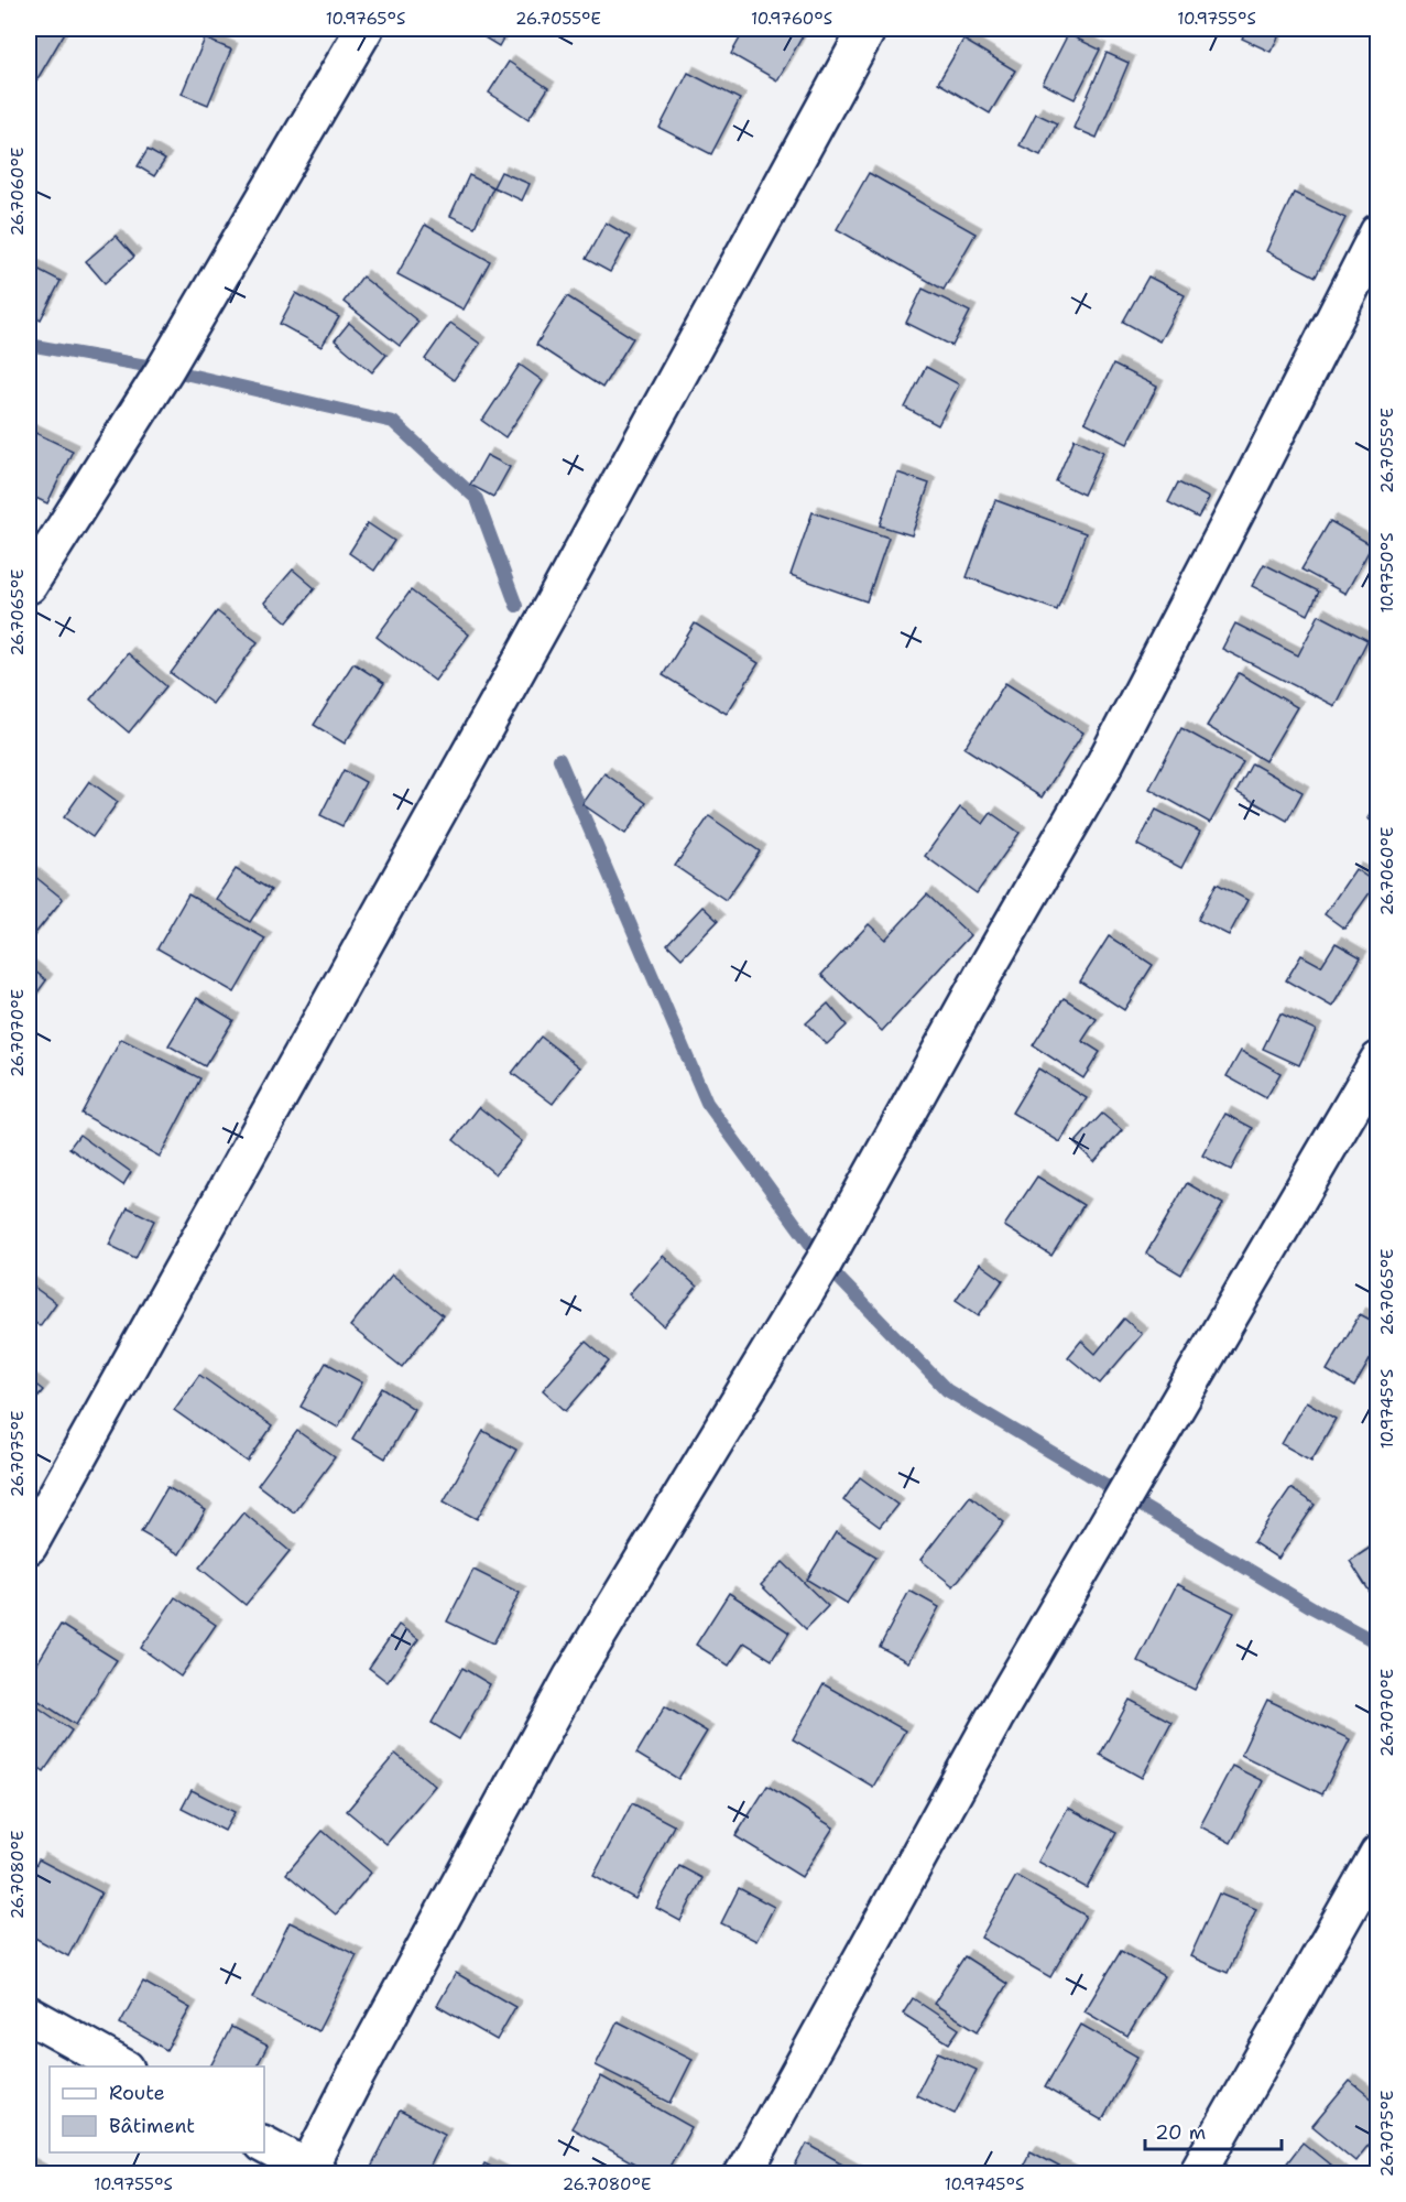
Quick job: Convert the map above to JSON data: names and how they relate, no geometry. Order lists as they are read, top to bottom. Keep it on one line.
{"legend":["Route","Bâtiment"],"scale_bar":"20 m","coordinates":["10.9765°S","26.7055°E","10.9760°S","10.9755°S","26.7060°E","10.9750°S","26.7065°E","26.7070°E","10.9745°S","26.7075°E","26.7080°E"]}
